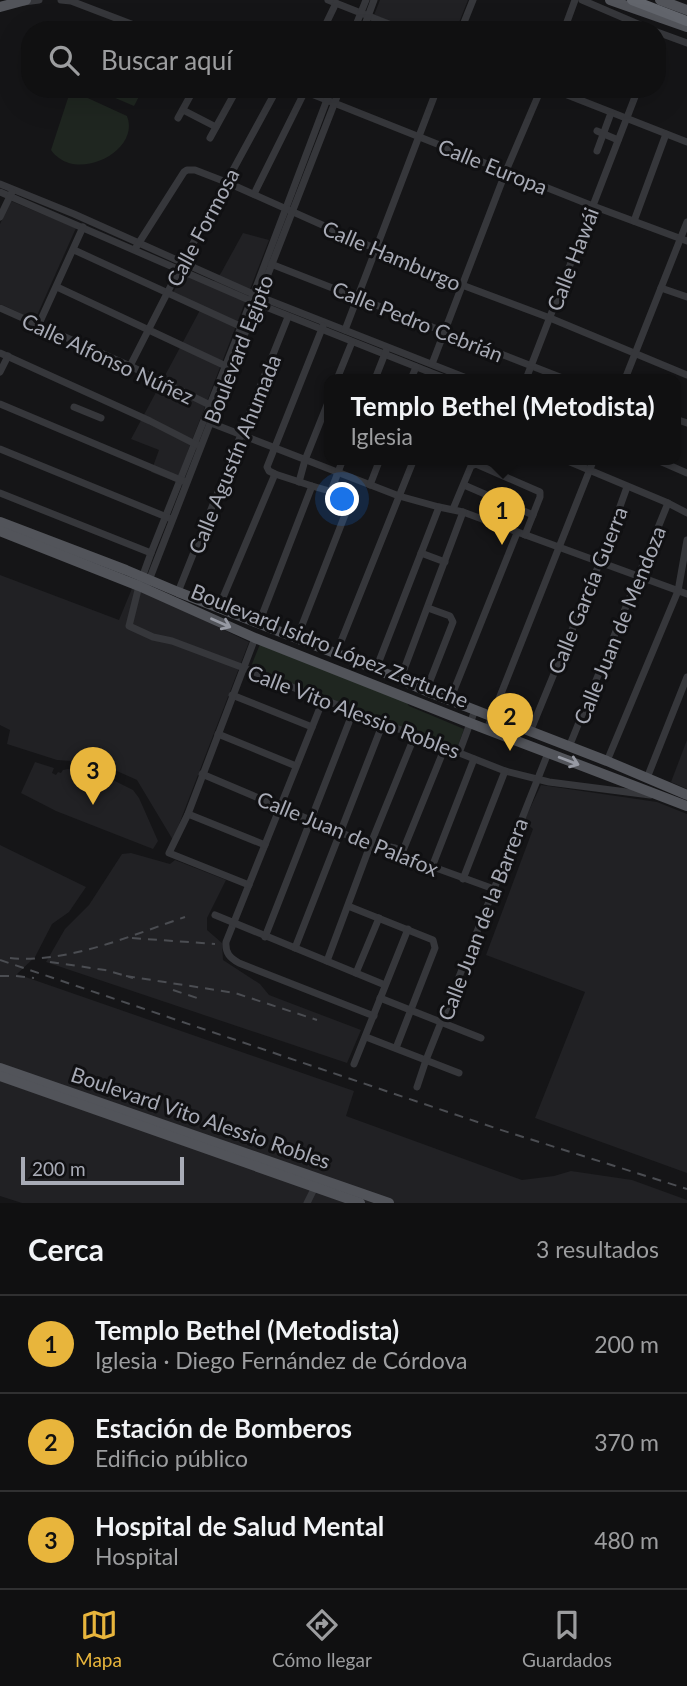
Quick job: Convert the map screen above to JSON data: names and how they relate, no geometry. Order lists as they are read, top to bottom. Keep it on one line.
{"streets":{"main road":["Boulevard Isidro López Zertuche","Boulevard Vito Alessio Robles"],"street":["Calle Europa","Calle Formosa","Calle Hamburgo","Calle Hawái","Calle Pedro Cebrián","Boulevard Egipto","Calle Alfonso Núñez","Calle Agustín Ahumada","Calle García Guerra","Calle Juan de Mendoza","Calle Vito Alessio Robles","Calle Juan de Palafox","Calle Juan de la Barrera"]},"crossings":[["Calle Europa","Calle Hawái"],["Calle Europa","Boulevard Egipto"],["Calle Formosa","Calle Hamburgo"],["Calle Formosa","Calle Alfonso Núñez"],["Calle Hamburgo","Calle Hawái"],["Calle Hamburgo","Boulevard Egipto"],["Calle Hawái","Calle Pedro Cebrián"],["Calle Pedro Cebrián","Boulevard Egipto"],["Boulevard Egipto","Calle Alfonso Núñez"],["Boulevard Egipto","Boulevard Isidro López Zertuche"],["Boulevard Egipto","Calle Vito Alessio Robles"],["Calle Agustín Ahumada","Boulevard Isidro López Zertuche"],["Calle García Guerra","Boulevard Isidro López Zertuche"],["Calle Juan de Mendoza","Boulevard Isidro López Zertuche"],["Boulevard Isidro López Zertuche","Calle Vito Alessio Robles"],["Boulevard Isidro López Zertuche","Calle Juan de la Barrera"],["Calle Vito Alessio Robles","Calle Juan de la Barrera"],["Calle Juan de Palafox","Calle Juan de la Barrera"]],"scale_bar":"200 m","page":{"search":"Buscar aquí","popup":["Templo Bethel (Metodista)","Iglesia"],"pins":["1","2","3"],"scale":"200 m","heading":["Cerca","3 resultados"],"list":[{"mark":"1","name":"Templo Bethel (Metodista)","note":"Iglesia · Diego Fernández de Córdova","value":"200 m"},{"mark":"2","name":"Estación de Bomberos","note":"Edificio público","value":"370 m"},{"mark":"3","name":"Hospital de Salud Mental","note":"Hospital","value":"480 m"}],"nav":["Mapa","Cómo llegar","Guardados"]}}
